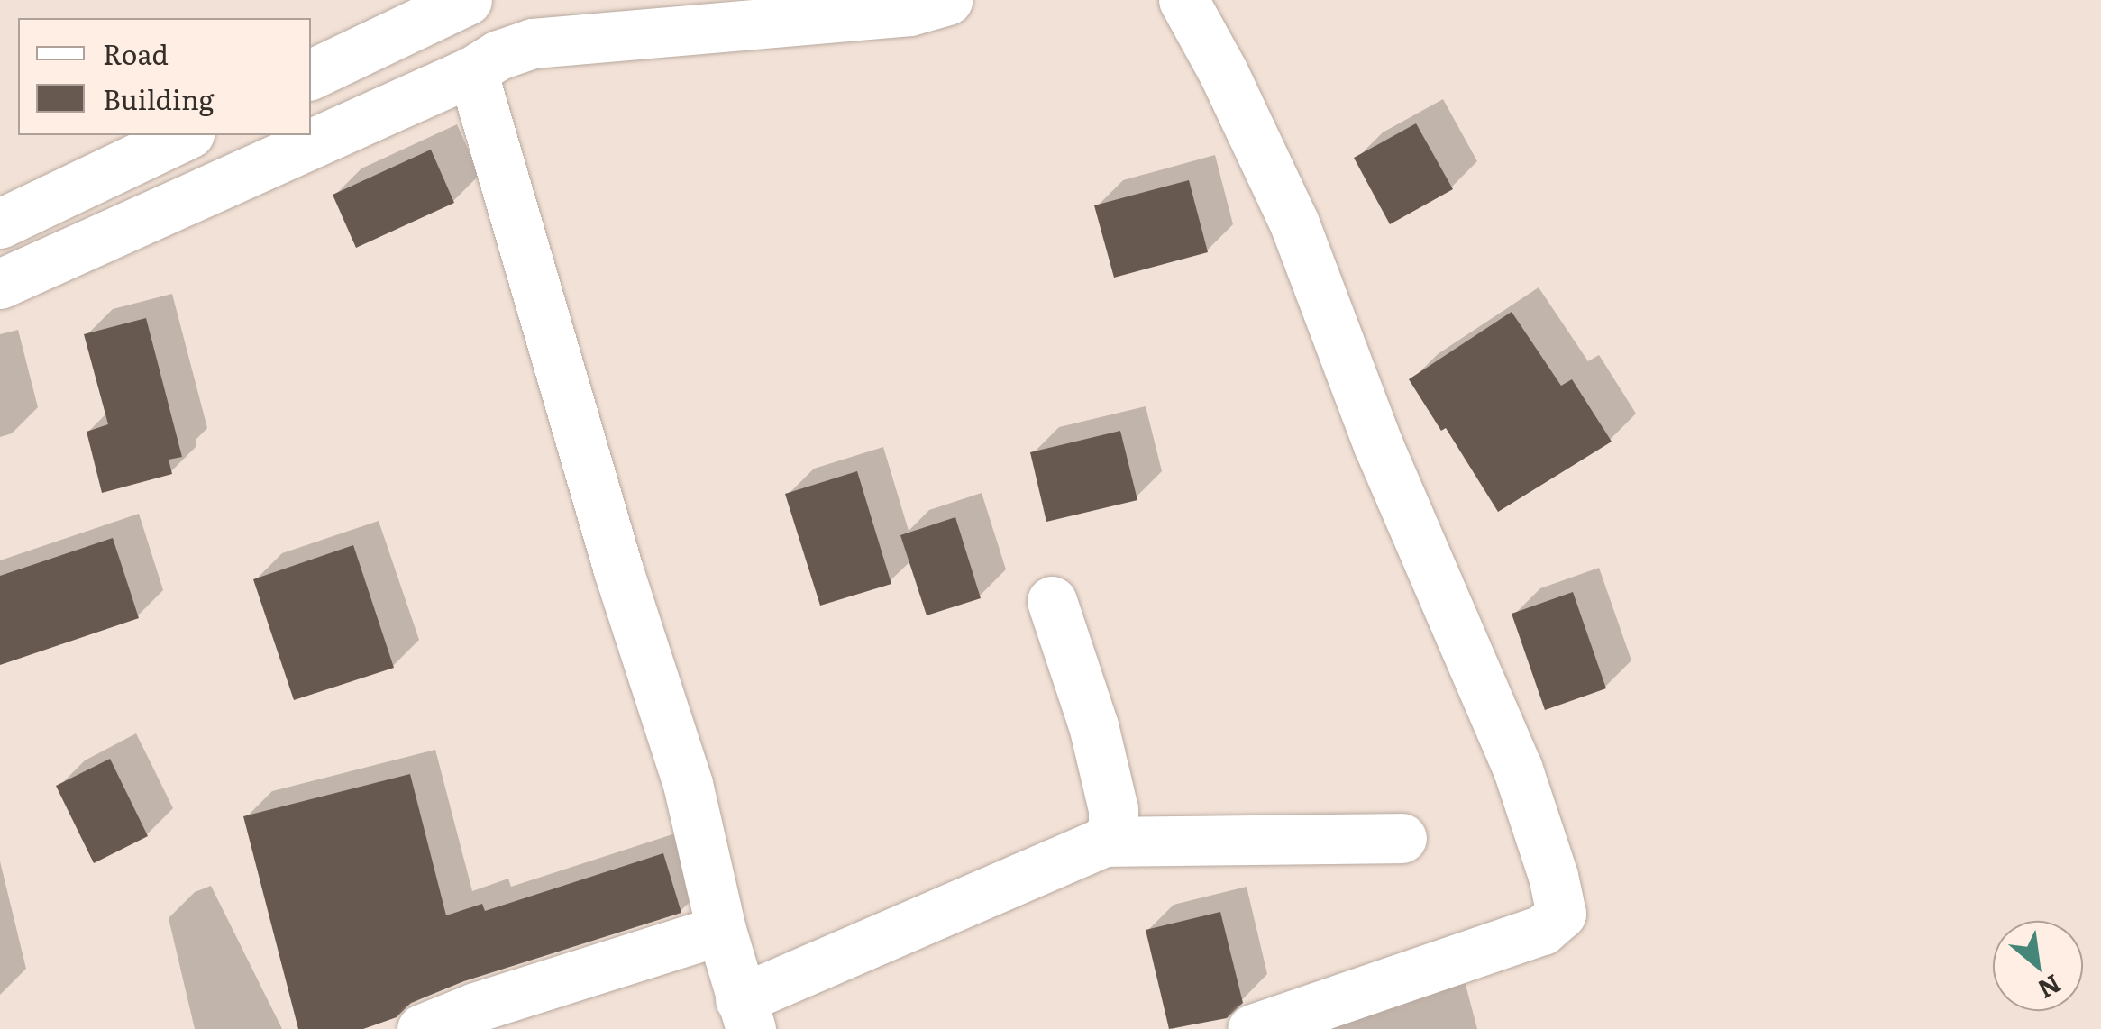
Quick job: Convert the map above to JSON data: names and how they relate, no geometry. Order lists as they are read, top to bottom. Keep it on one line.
{"legend":["Road","Building"],"north":"bottom right"}
